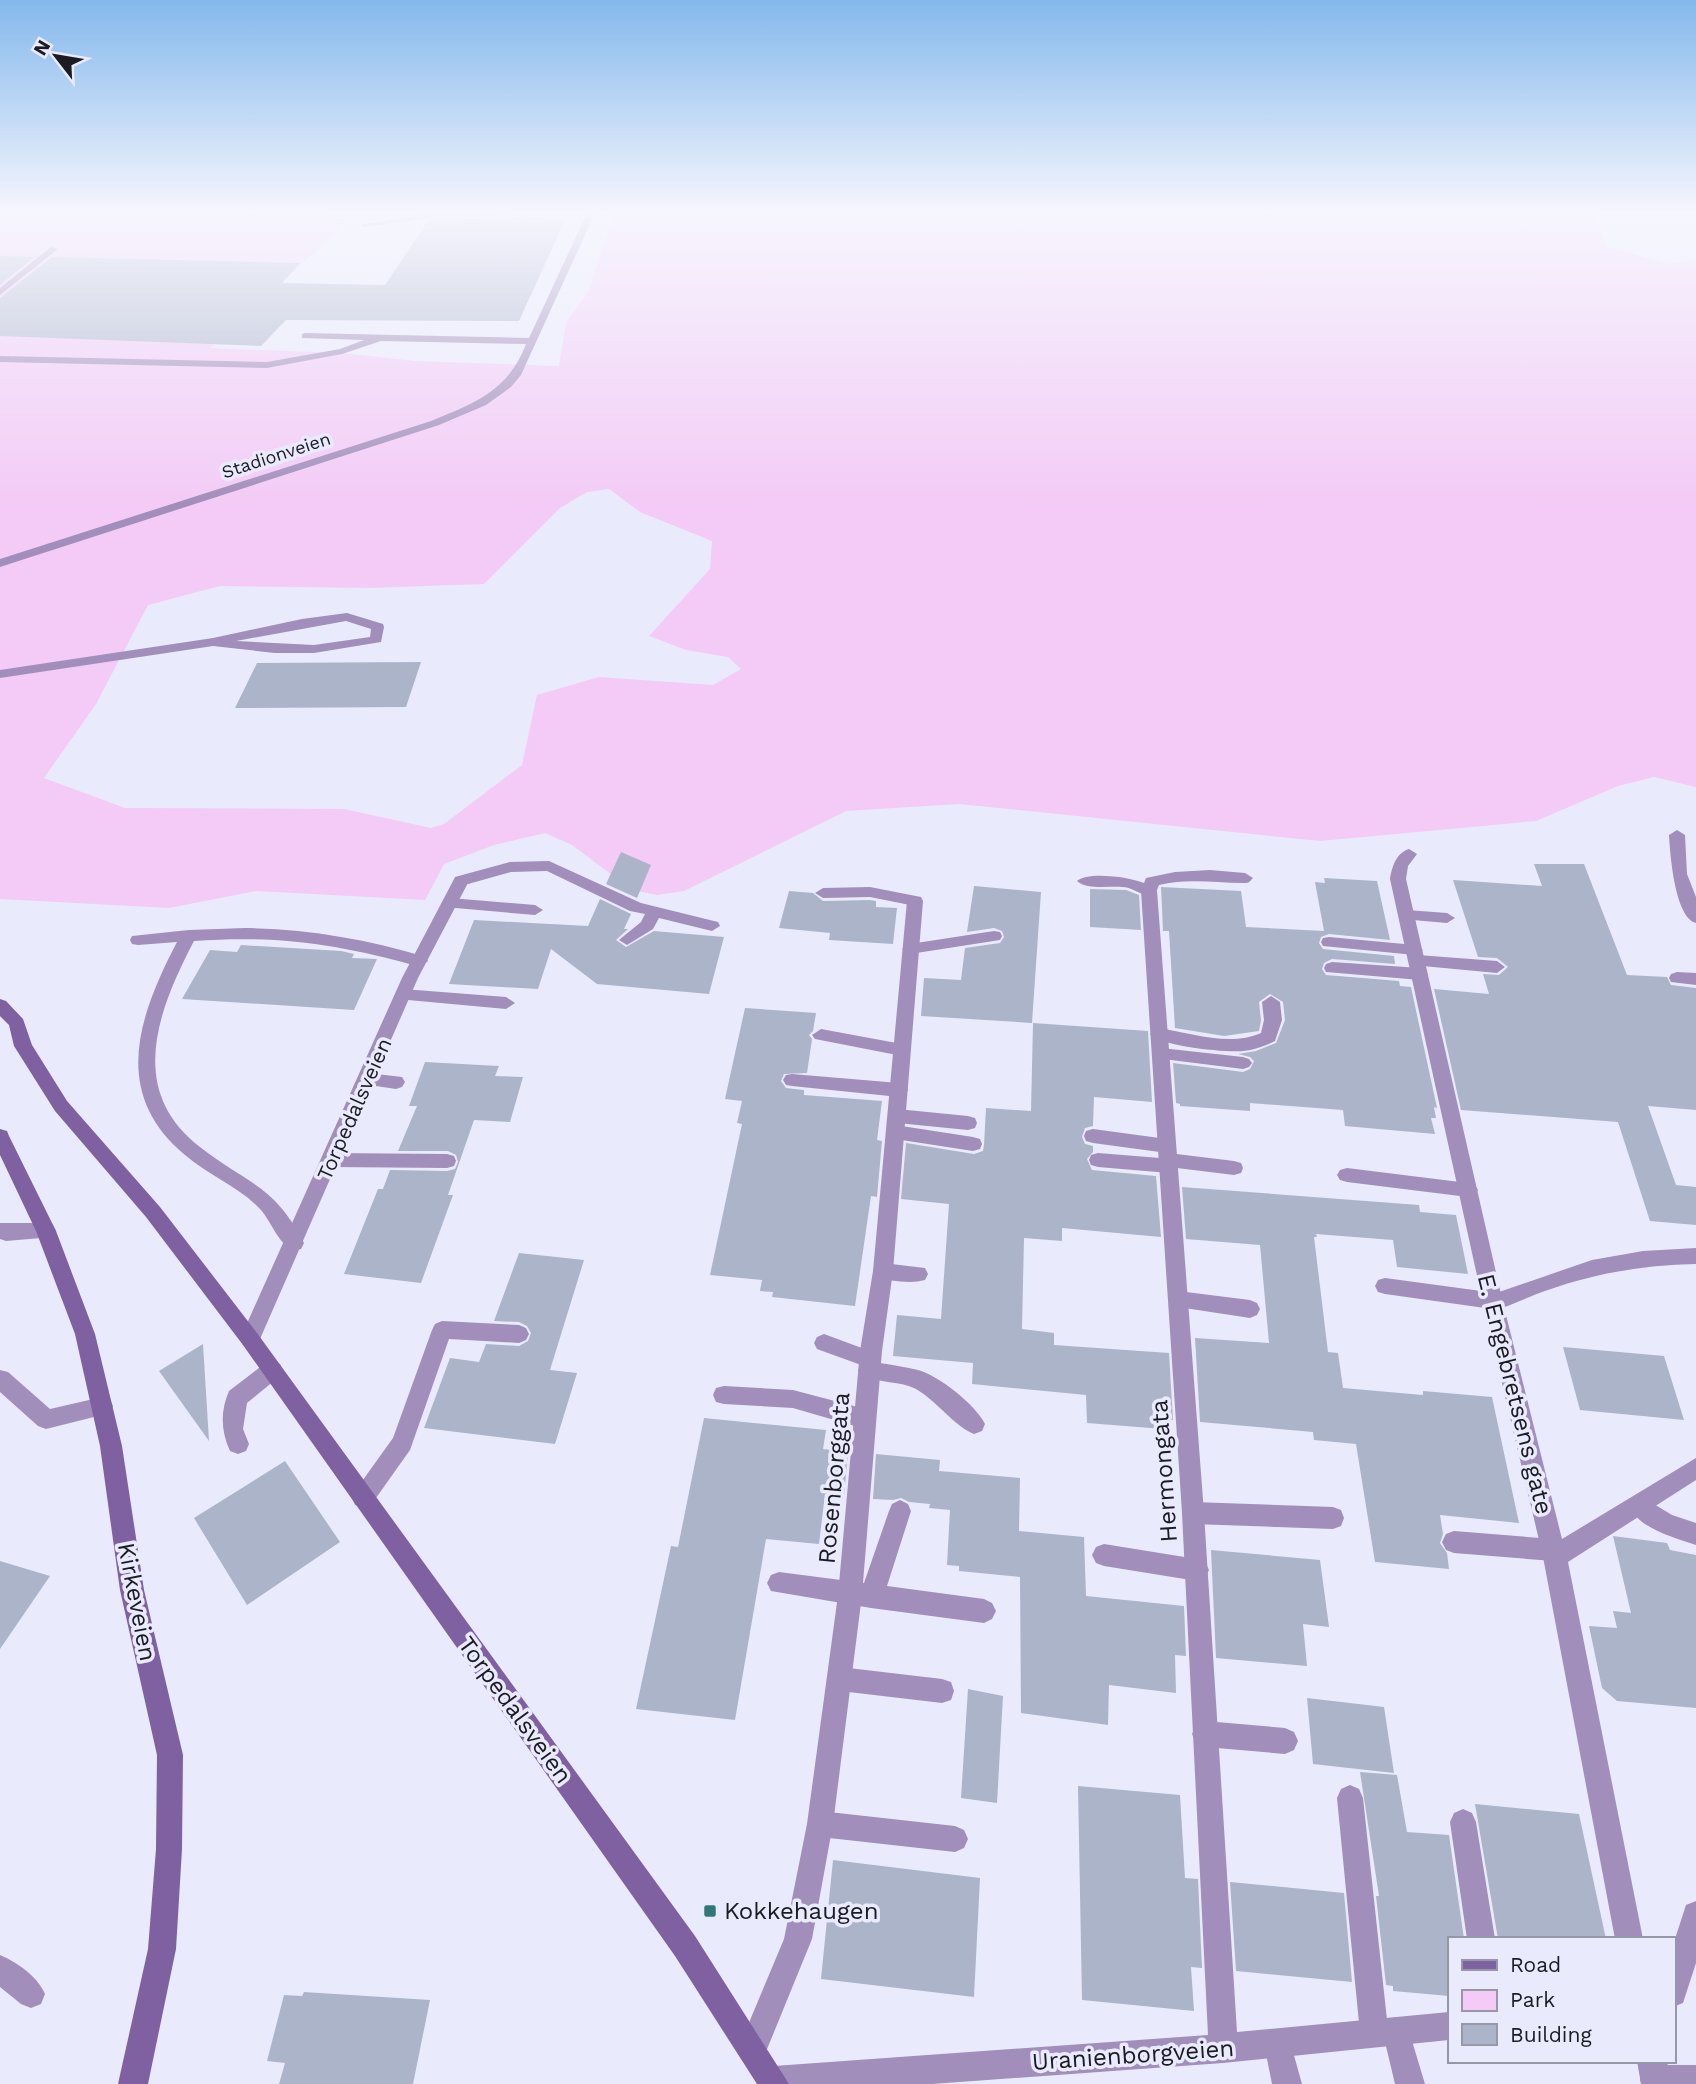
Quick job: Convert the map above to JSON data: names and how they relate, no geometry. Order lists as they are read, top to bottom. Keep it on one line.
{"streets":{"street":["Stadionveien","Torpedalsveien","E. Engebretsens gate","Hermongata","Rosenborggata","Kirkeveien","Uranienborgveien"]},"crossings":[["Torpedalsveien","Rosenborggata"],["Torpedalsveien","Uranienborgveien"],["Hermongata","Uranienborgveien"]],"places":{"transit":["Kokkehaugen"]},"legend":["Road","Park","Building"],"north":"top left"}
